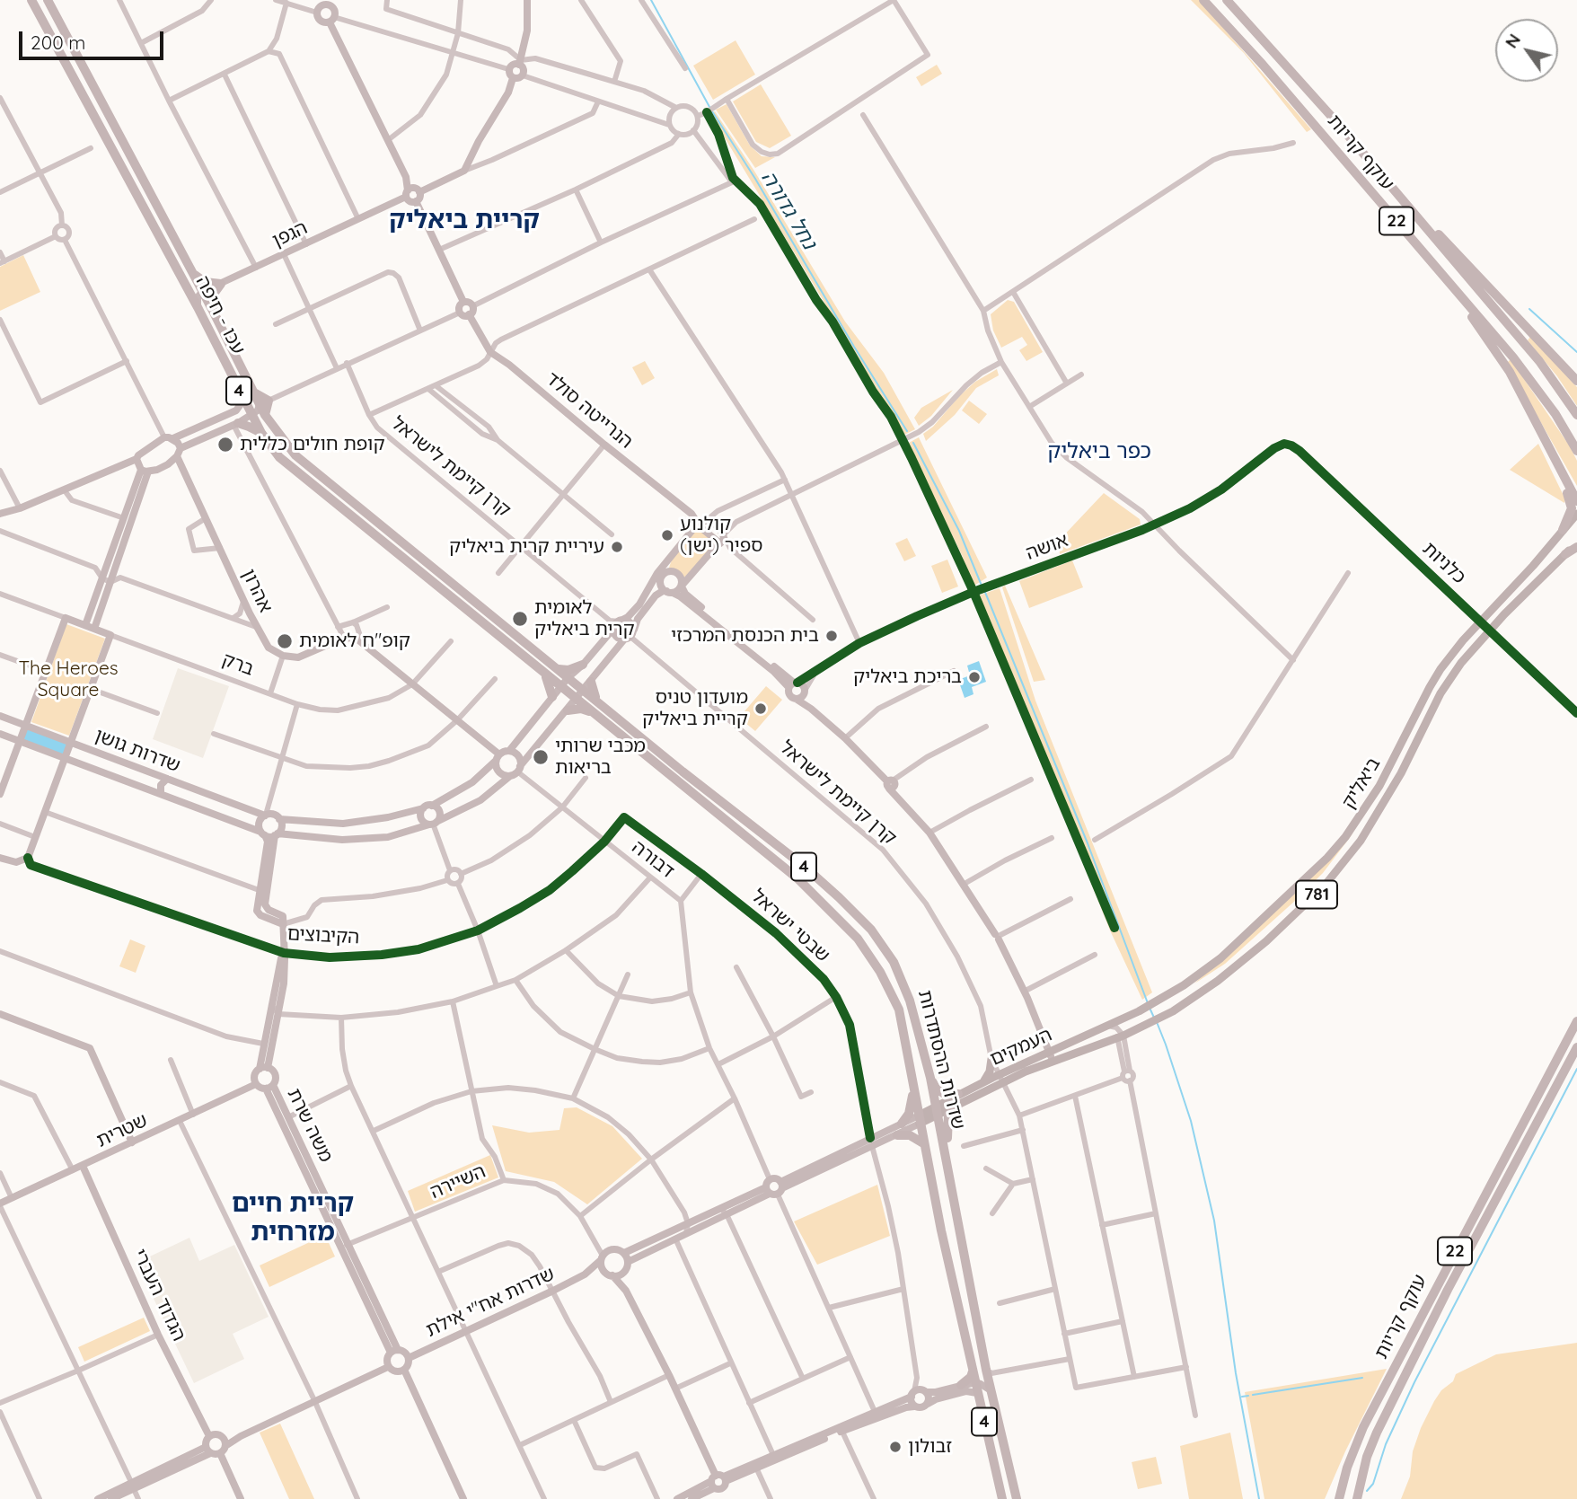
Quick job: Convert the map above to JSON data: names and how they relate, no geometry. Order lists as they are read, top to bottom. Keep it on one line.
{"streets":{"highway":["עוקף קריות","22","עכו - חיפה","4","שדרות ההסתדרות"],"main road":["ביאליק","781","העמקים"],"street":["הגפן","הנרייטה סולד","קרן קיימת לישראל","אושה","כלניות","אהרון","ברק","שדרות גושן","דבורה","שבטי ישראל","הקיבוצים","משה שרת","שטרית","השיירה","הגדוד העברי","שדרות אח\"י אילת"]},"crossings":[["הגפן","עכו - חיפה"],["עכו - חיפה","4"],["4","שדרות ההסתדרות"],["קרן קיימת לישראל","העמקים"],["אושה","כלניות"],["ביאליק","העמקים"],["דבורה","שבטי ישראל"],["דבורה","הקיבוצים"],["שבטי ישראל","הקיבוצים"],["העמקים","שדרות ההסתדרות"],["משה שרת","שטרית"],["משה שרת","השיירה"],["משה שרת","שדרות אח\"י אילת"],["שטרית","הגדוד העברי"],["השיירה","שדרות אח\"י אילת"]],"districts":["קריית ביאליק","כפר ביאליק","קריית חיים מזרחית"],"water":["נחל גדורה"],"parks":["The Heroes Square"],"places":["קופת חולים כללית","קולנוע ספיר (ישן)","עיריית קרית ביאליק","לאומית קרית ביאליק","בית הכנסת המרכזי","קופ\"ח לאומית","בריכת ביאליק","מועדון טניס קריית ביאליק","מכבי שרותי בריאות","זבולון"],"scale_bar":"200 m","north":"top left"}
